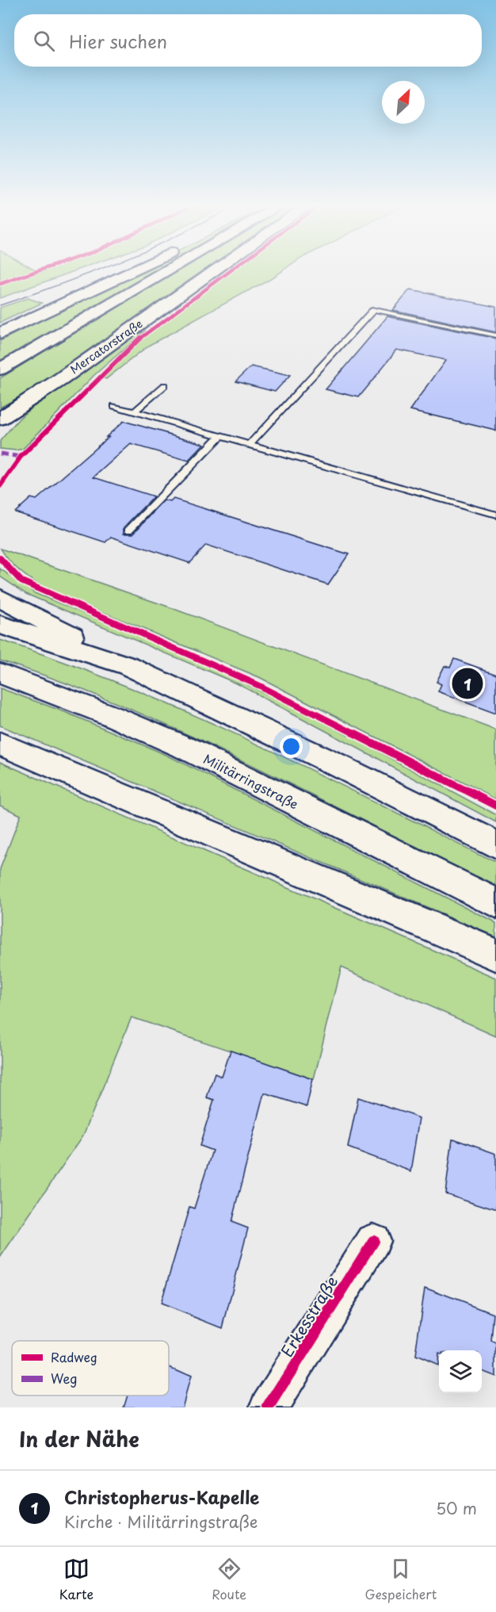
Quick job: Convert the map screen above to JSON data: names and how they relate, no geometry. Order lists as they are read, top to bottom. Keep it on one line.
{"streets":{"main road":["Mercatorstraße","Militärringstraße"],"street":["Erkesstraße"]},"legend":["Radweg","Weg"],"north":"top right","page":{"search":"Hier suchen","pins":"1","heading":"In der Nähe","list":[{"mark":"1","name":"Christopherus-Kapelle","note":"Kirche · Militärringstraße","value":"50 m"}],"nav":["Karte","Route","Gespeichert"]}}
